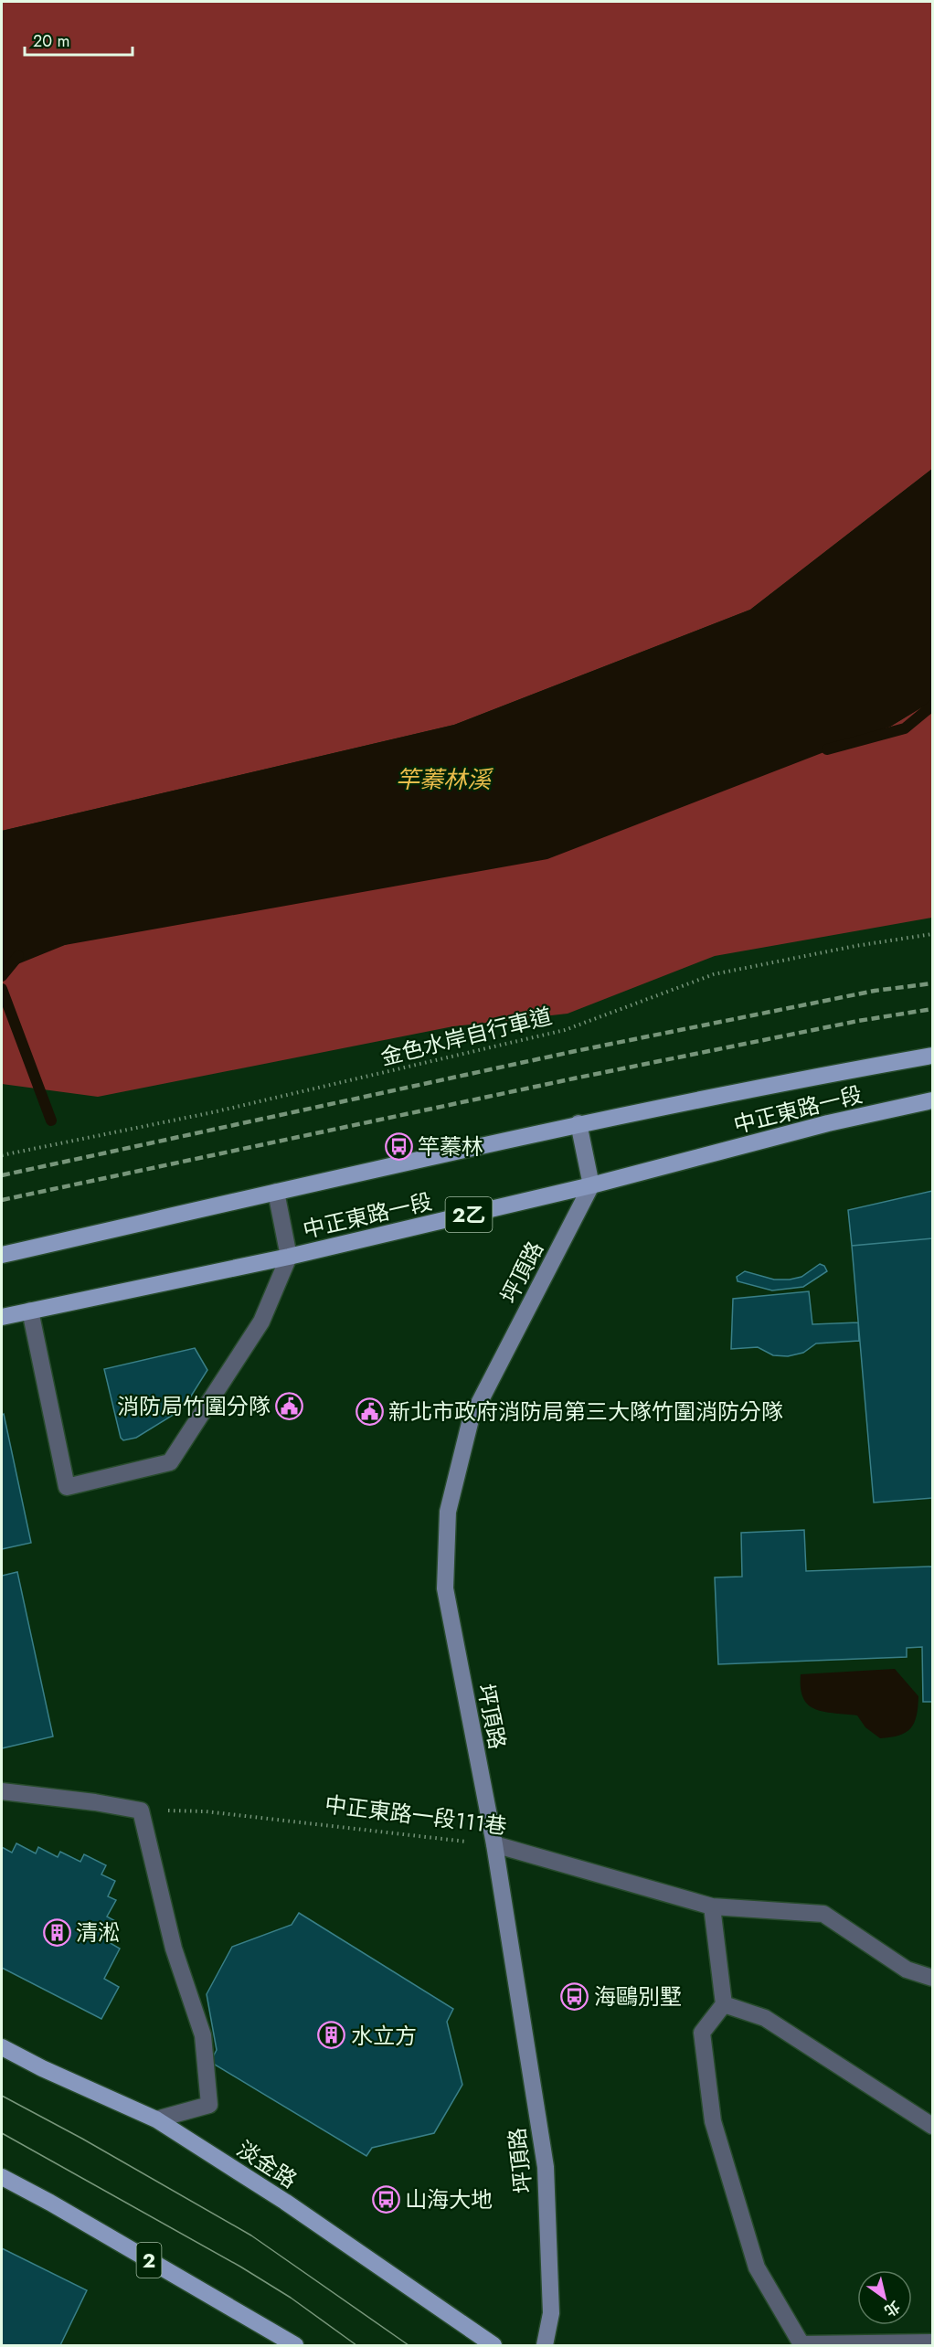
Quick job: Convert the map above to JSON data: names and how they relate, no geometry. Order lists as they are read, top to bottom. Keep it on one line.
{"streets":{"main road":["中正東路一段","2乙","淡金路","2"],"street":["坪頂路","中正東路一段111巷"],"path":["金色水岸自行車道"]},"crossings":[["中正東路一段","坪頂路"],["坪頂路","中正東路一段111巷"]],"water":["竿蓁林溪"],"places":{"bus stop":["竿蓁林","海鷗別墅","山海大地"],"public building":["消防局竹圍分隊","新北市政府消防局第三大隊竹圍消防分隊"],"building":["清淞","水立方"]},"scale_bar":"20 m","north":"bottom right"}
